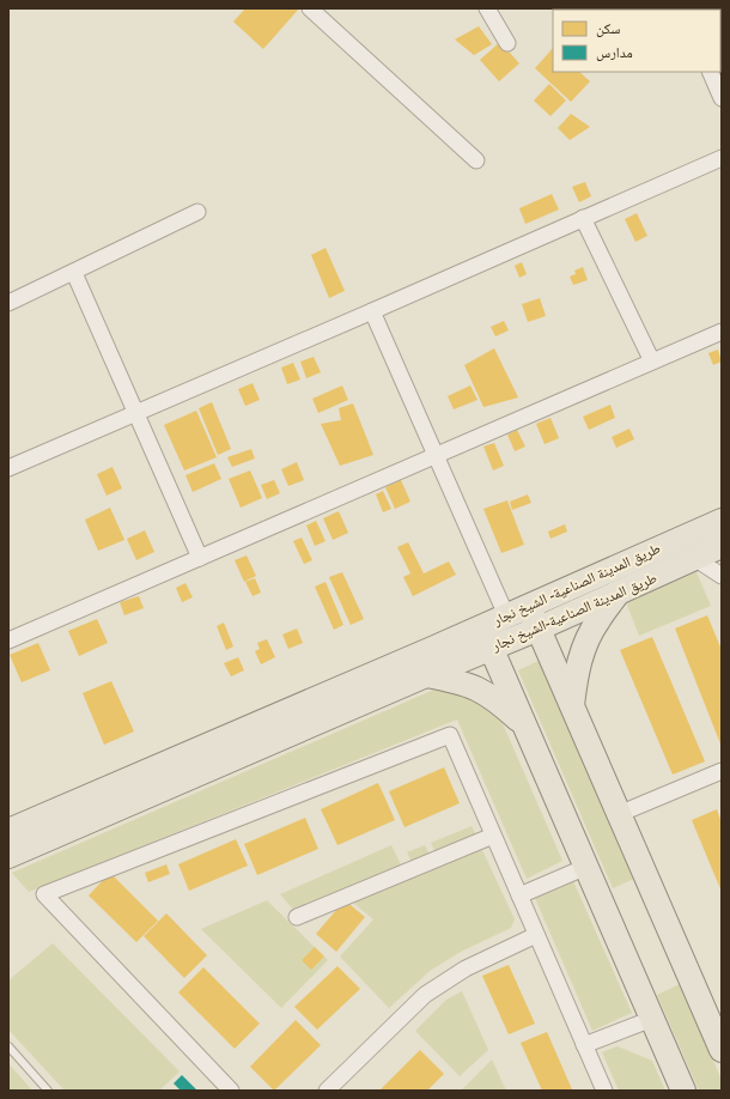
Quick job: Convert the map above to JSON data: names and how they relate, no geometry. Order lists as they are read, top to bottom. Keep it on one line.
{"streets":{"main road":["طريق المدينة الصناعية- الشيخ نجار","طريق المدينة الصناعية-الشيخ نجار"]},"crossings":[["طريق المدينة الصناعية- الشيخ نجار","طريق المدينة الصناعية-الشيخ نجار"]],"legend":["سكن","مدارس"]}
